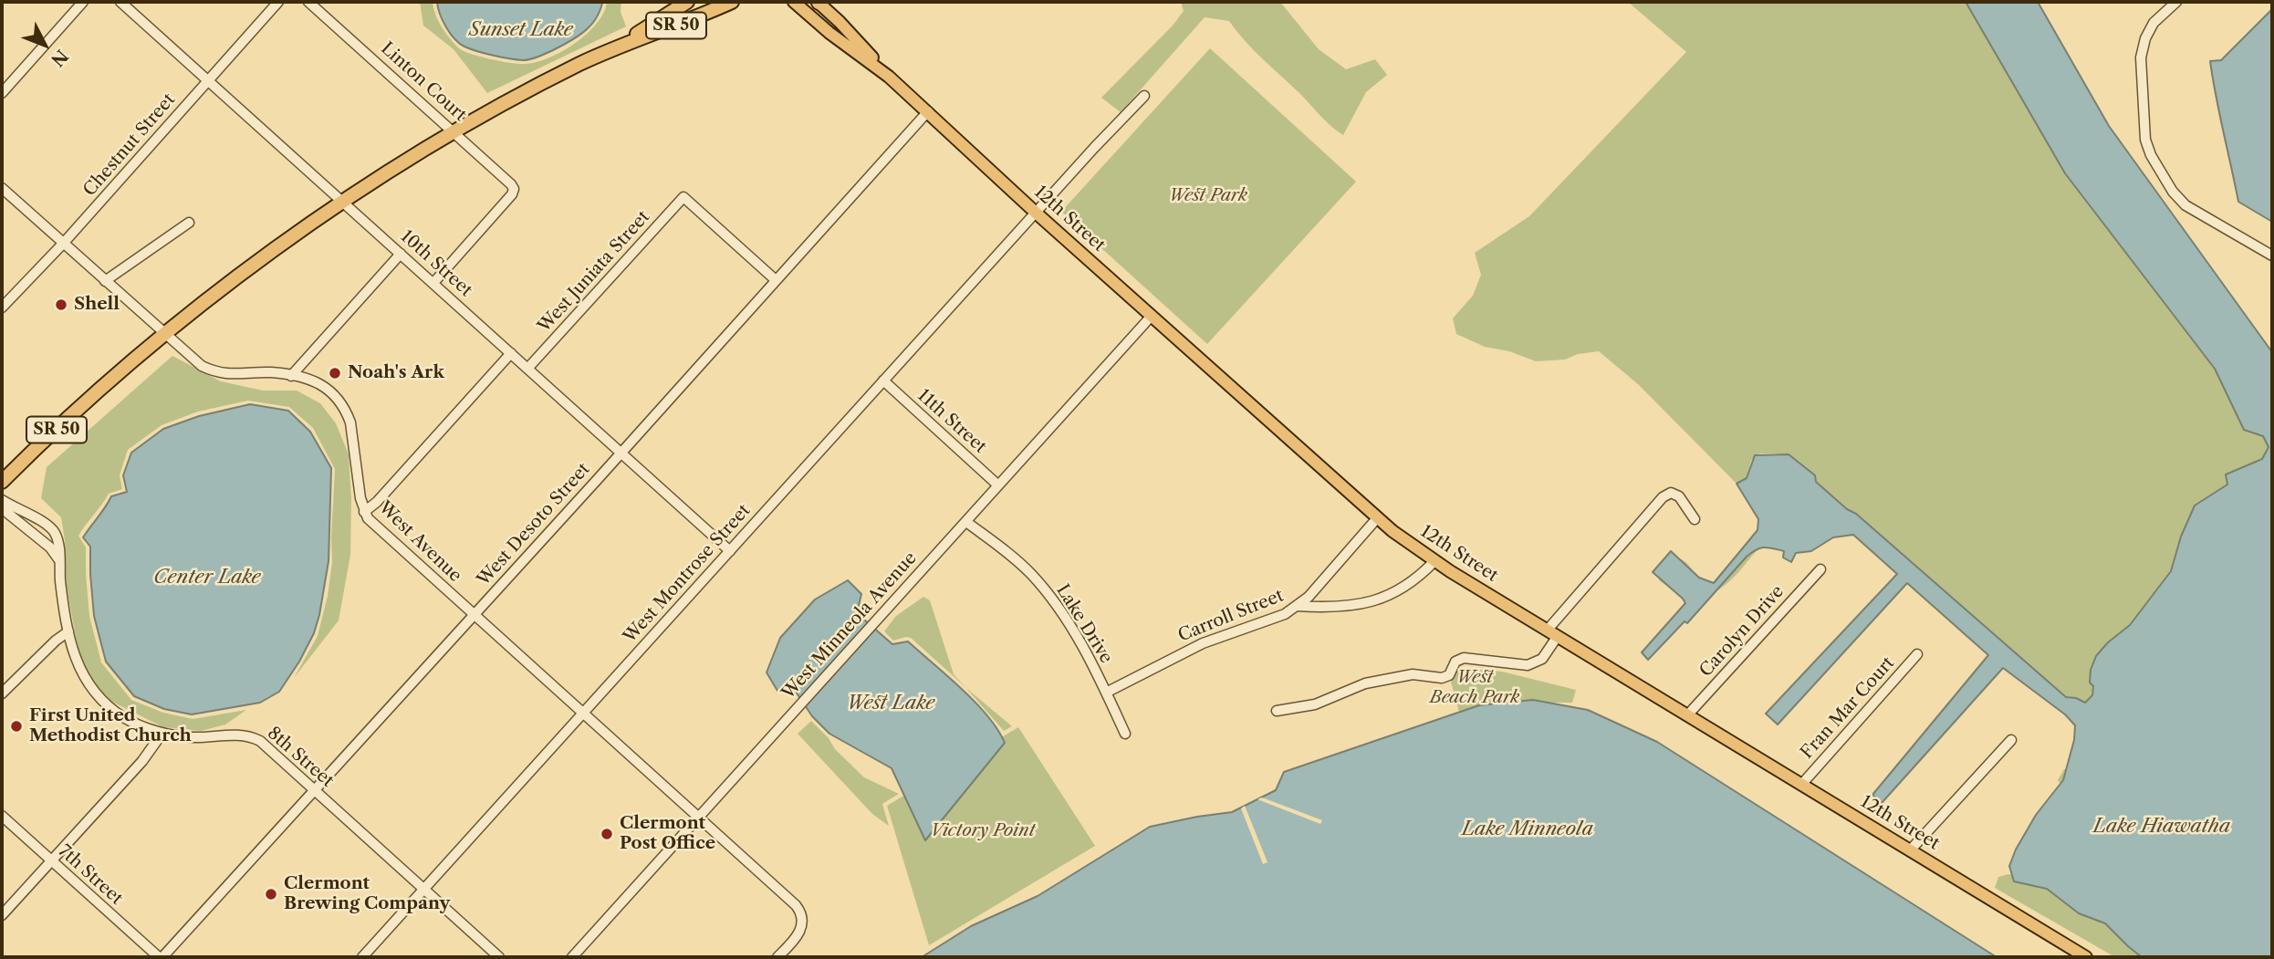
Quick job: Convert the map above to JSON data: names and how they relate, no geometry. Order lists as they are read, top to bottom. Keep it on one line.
{"streets":{"highway":["SR 50"],"main road":["12th Street"],"street":["Linton Court","Chestnut Street","10th Street","West Juniata Street","11th Street","West Desoto Street","West Avenue","West Montrose Street","Carroll Street","Lake Drive","West Minneola Avenue","Carolyn Drive","Fran Mar Court","8th Street","7th Street"]},"crossings":[["SR 50","Linton Court"],["SR 50","10th Street"],["SR 50","West Avenue"],["Linton Court","10th Street"],["Chestnut Street","10th Street"],["Chestnut Street","West Avenue"],["12th Street","West Desoto Street"],["12th Street","West Montrose Street"],["12th Street","Carroll Street"],["12th Street","West Minneola Avenue"],["12th Street","Carolyn Drive"],["12th Street","Fran Mar Court"],["10th Street","West Juniata Street"],["10th Street","West Desoto Street"],["10th Street","West Montrose Street"],["West Juniata Street","West Desoto Street"],["11th Street","West Montrose Street"],["11th Street","West Minneola Avenue"],["West Desoto Street","West Avenue"],["West Desoto Street","8th Street"],["West Desoto Street","7th Street"],["West Avenue","West Montrose Street"],["West Avenue","West Minneola Avenue"],["West Montrose Street","8th Street"],["Carroll Street","Lake Drive"],["Lake Drive","West Minneola Avenue"]],"water":["Sunset Lake","Center Lake","West Lake","Lake Hiawatha","Lake Minneola"],"parks":["West Park","West Beach Park","Victory Point"],"places":["Shell","Noah's Ark","First United Methodist Church","Clermont Post Office","Clermont Brewing Company"],"north":"bottom right"}
